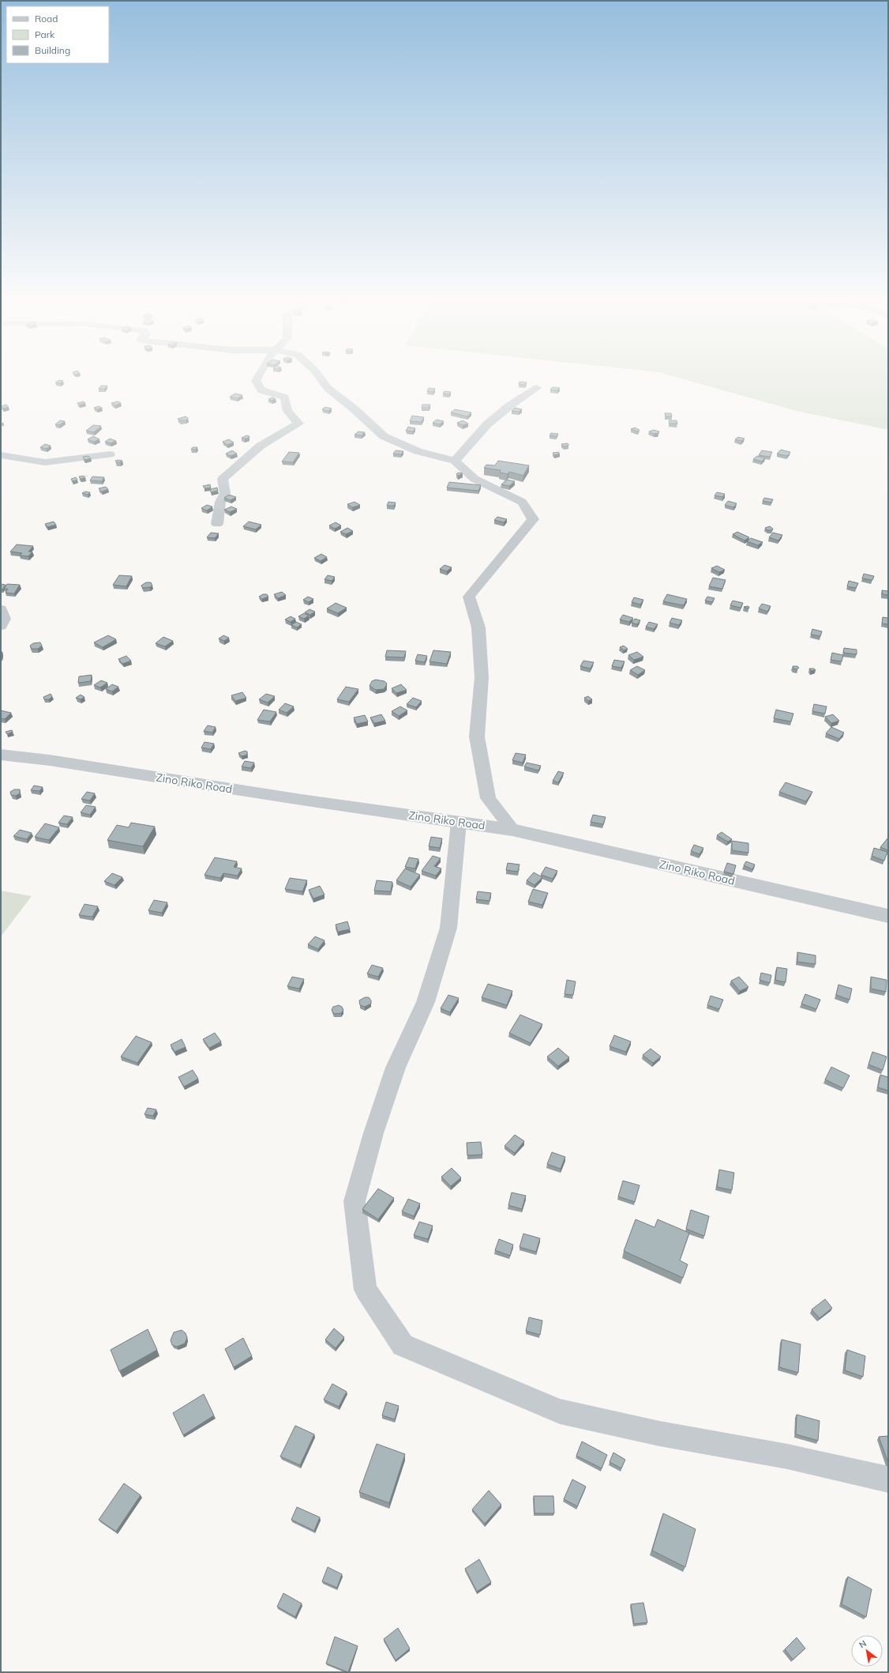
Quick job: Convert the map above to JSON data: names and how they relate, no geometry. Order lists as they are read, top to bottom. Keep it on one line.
{"streets":{"street":["Zino Riko Road"]},"legend":["Road","Park","Building"],"north":"top left"}
